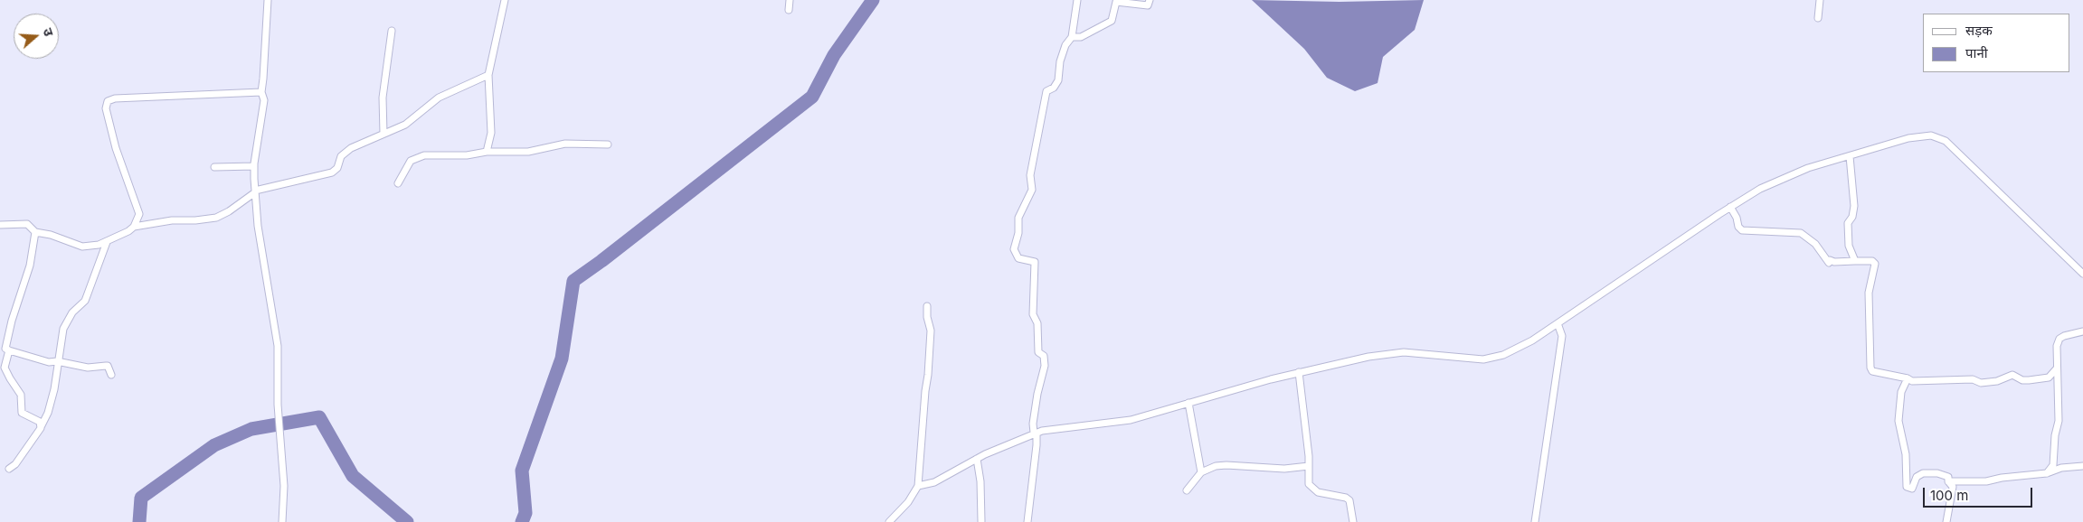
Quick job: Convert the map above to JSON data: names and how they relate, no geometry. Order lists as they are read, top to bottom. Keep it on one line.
{"legend":["सड़क","पानी"],"scale_bar":"100 m","north":"right"}
